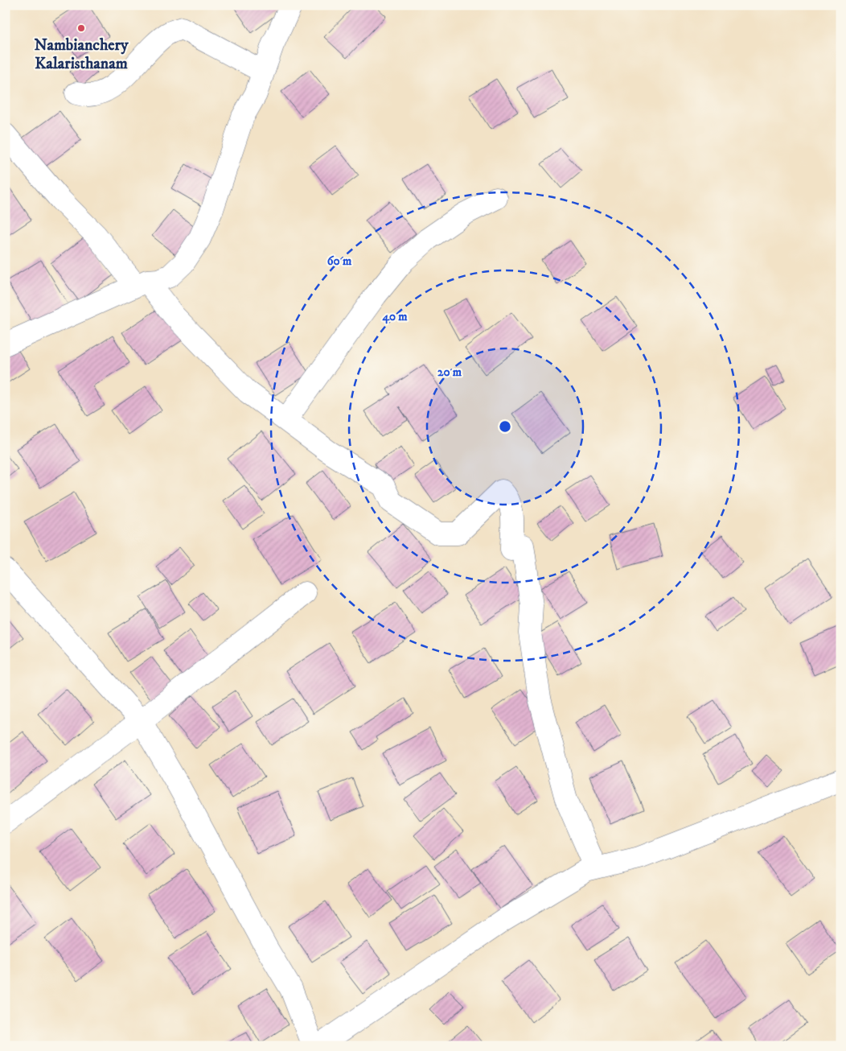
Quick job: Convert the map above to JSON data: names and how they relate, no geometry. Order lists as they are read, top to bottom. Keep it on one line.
{"places":["Nambianchery Kalaristhanam"],"rings":["60 m","40 m","20 m"]}
